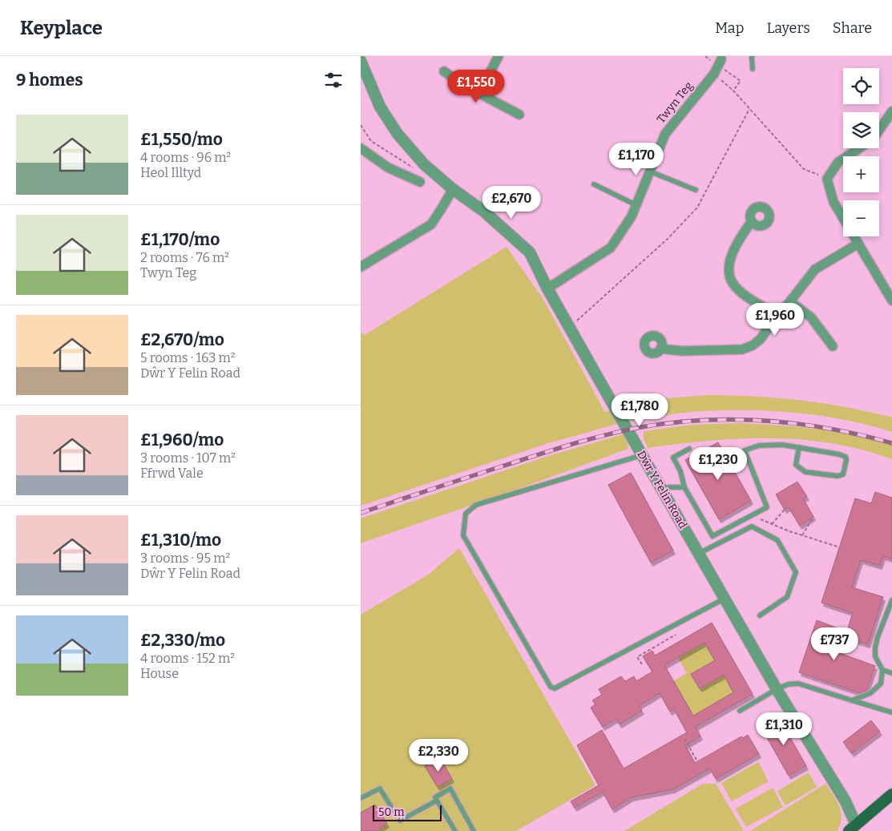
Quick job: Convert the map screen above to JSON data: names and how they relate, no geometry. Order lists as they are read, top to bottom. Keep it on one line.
{"streets":{"street":["Twyn Teg","Dŵr Y Felin Road"]},"crossings":[["Twyn Teg","Dŵr Y Felin Road"]],"scale_bar":"50 m","page":{"header":"Keyplace","nav":["Map","Layers","Share"],"heading":"9 homes","map_buttons":["+","−"],"price":["£1,550","£1,170","£2,670","£1,960","£1,780","£1,230","£737","£1,310","£2,330"],"list":[{"name":"£1,550/mo","note":"4 rooms · 96 m² · Heol Illtyd"},{"name":"£1,170/mo","note":"2 rooms · 76 m² · Twyn Teg"},{"name":"£2,670/mo","note":"5 rooms · 163 m² · Dŵr Y Felin Road"},{"name":"£1,960/mo","note":"3 rooms · 107 m² · Ffrwd Vale"},{"name":"£1,310/mo","note":"3 rooms · 95 m² · Dŵr Y Felin Road"},{"name":"£2,330/mo","note":"4 rooms · 152 m² · House"}],"scale":"50 m"}}
